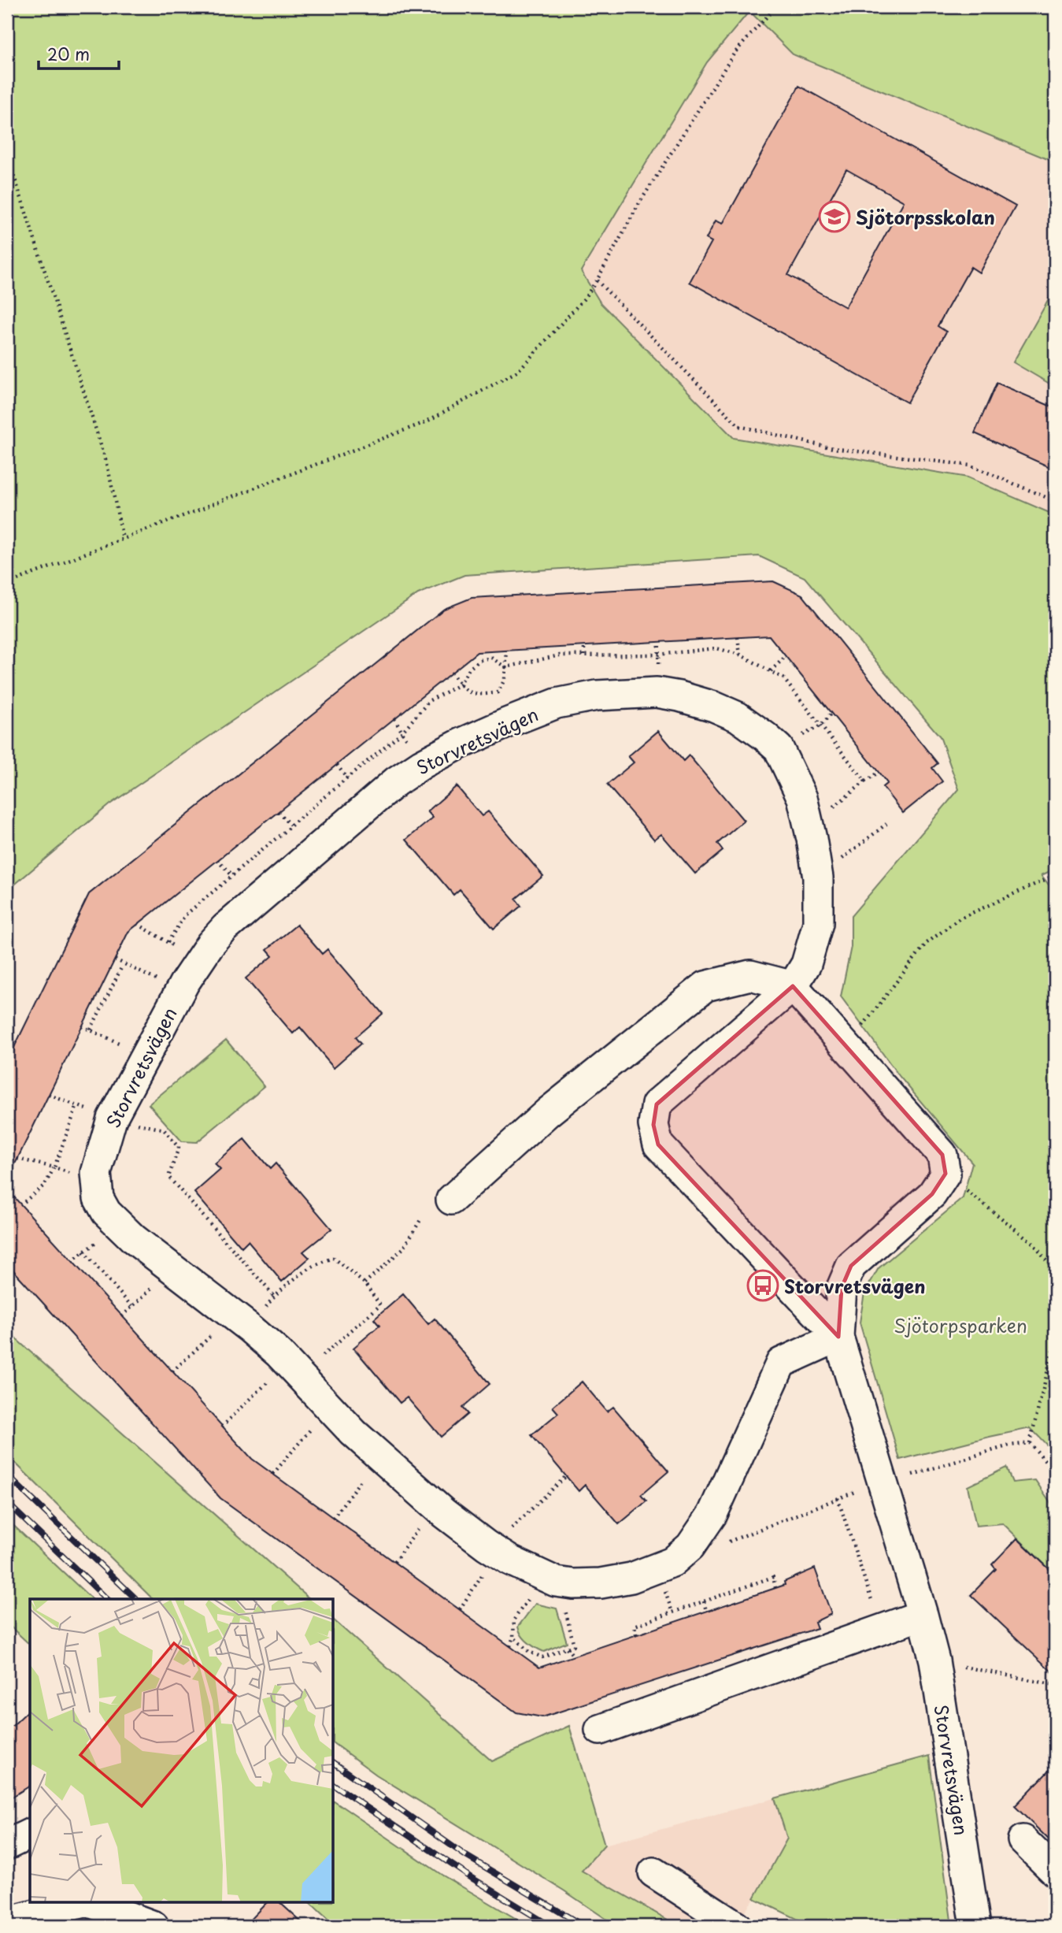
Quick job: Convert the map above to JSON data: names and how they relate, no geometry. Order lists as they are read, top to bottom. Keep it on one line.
{"streets":{"street":["Storvretsvägen"]},"parks":["Sjötorpsparken"],"places":{"school or university":["Sjötorpsskolan"],"bus stop":["Storvretsvägen"]},"scale_bar":"20 m"}
